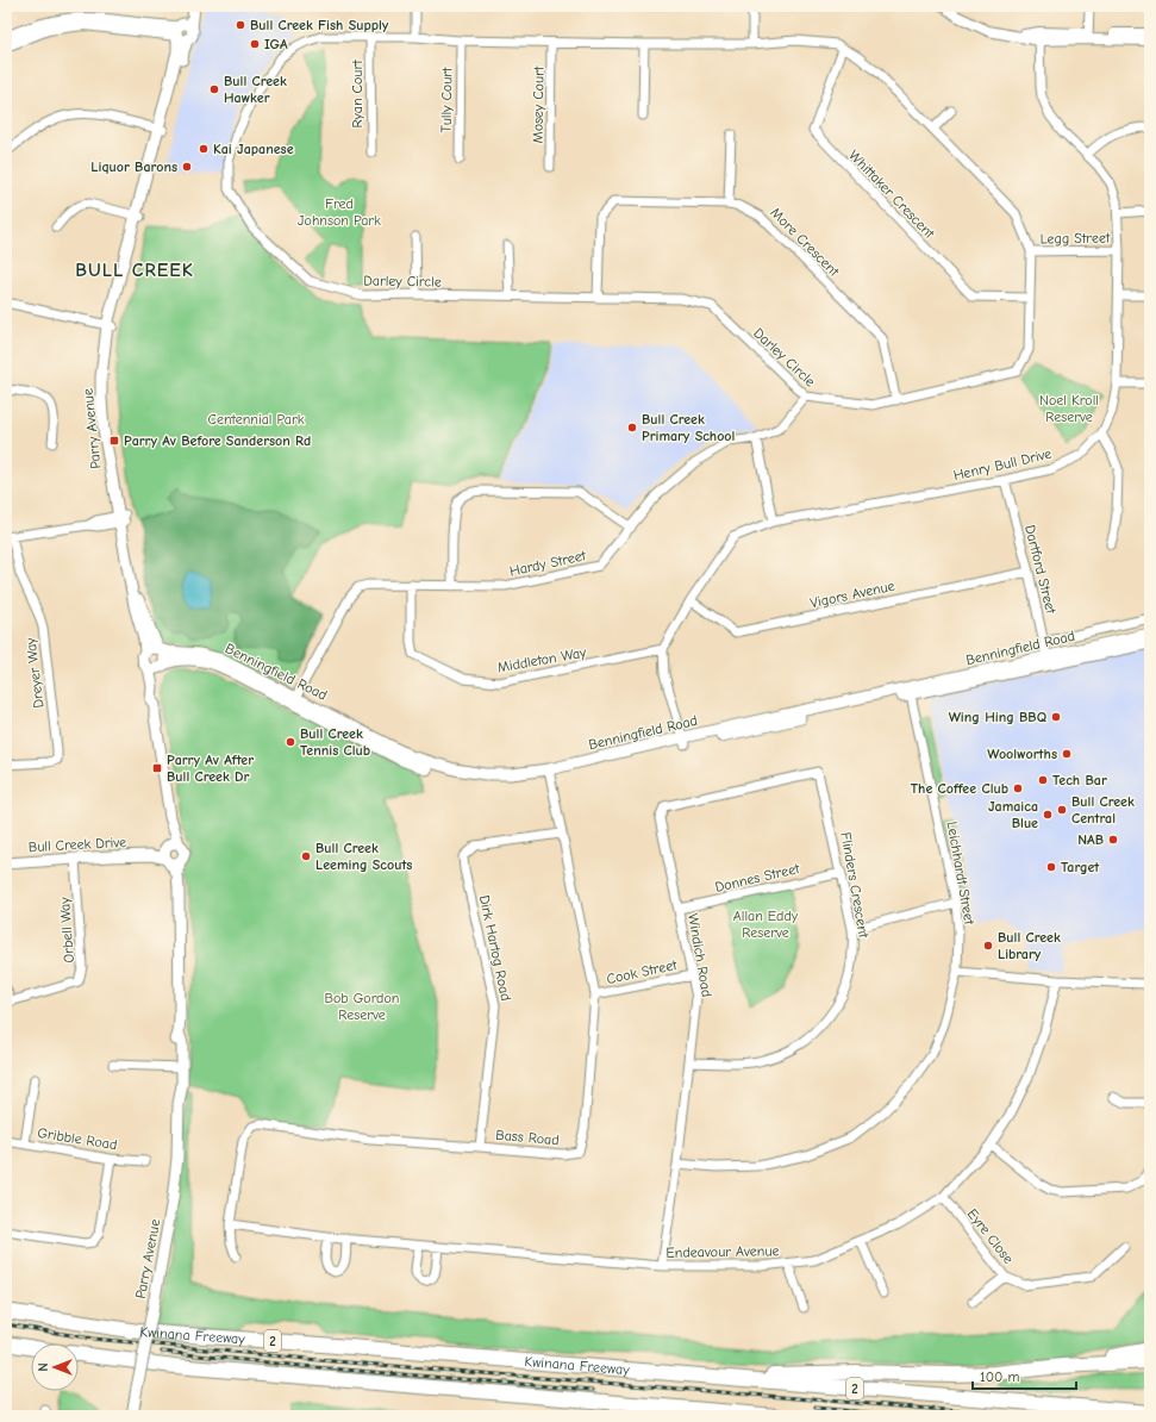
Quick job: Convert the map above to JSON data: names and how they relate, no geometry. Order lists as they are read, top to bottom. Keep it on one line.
{"streets":{"highway":["Kwinana Freeway","2"],"main road":["Parry Avenue","Benningfield Road","Bull Creek Drive"],"street":["Ryan Court","Tully Court","Mosey Court","Whittaker Crescent","Legg Street","More Crescent","Darley Circle","Henry Bull Drive","Hardy Street","Dartford Street","Vigors Avenue","Middleton Way","Dreyer Way","Leichhardt Street","Donnes Street","Flinders Crescent","Orbell Way","Dirk Hartog Road","Windich Road","Cook Street","Bass Road","Gribble Road","Eyre Close","Endeavour Avenue"]},"crossings":[["Ryan Court","Darley Circle"],["Tully Court","Darley Circle"],["Mosey Court","Darley Circle"],["Whittaker Crescent","Darley Circle"],["Legg Street","Darley Circle"],["Legg Street","Henry Bull Drive"],["More Crescent","Darley Circle"],["Darley Circle","Hardy Street"],["Parry Avenue","Benningfield Road"],["Parry Avenue","Bull Creek Drive"],["Henry Bull Drive","Dartford Street"],["Henry Bull Drive","Vigors Avenue"],["Henry Bull Drive","Benningfield Road"],["Henry Bull Drive","Middleton Way"],["Hardy Street","Benningfield Road"],["Hardy Street","Middleton Way"],["Dartford Street","Vigors Avenue"],["Dartford Street","Benningfield Road"],["Benningfield Road","Leichhardt Street"],["Benningfield Road","Bass Road"],["Bull Creek Drive","Orbell Way"],["Leichhardt Street","Windich Road"],["Donnes Street","Flinders Crescent"],["Donnes Street","Windich Road"],["Flinders Crescent","Windich Road"],["Dirk Hartog Road","Bass Road"],["Windich Road","Cook Street"],["Windich Road","Endeavour Avenue"],["Cook Street","Bass Road"],["Bass Road","Endeavour Avenue"],["Eyre Close","Endeavour Avenue"]],"districts":["BULL CREEK"],"parks":["Fred Johnson Park","Noel Kroll Reserve","Centennial Park","Allan Eddy Reserve","Bob Gordon Reserve"],"places":{"other":["Bull Creek Fish Supply","IGA","Bull Creek Hawker","Kai Japanese","Liquor Barons","Bull Creek Primary School","Wing Hing BBQ","Bull Creek Tennis Club","Woolworths","Tech Bar","The Coffee Club","Bull Creek Central","Jamaica Blue","NAB","Bull Creek Leeming Scouts","Target","Bull Creek Library"],"transit":["Parry Av Before Sanderson Rd","Parry Av After Bull Creek Dr"]},"scale_bar":"100 m","north":"left"}
